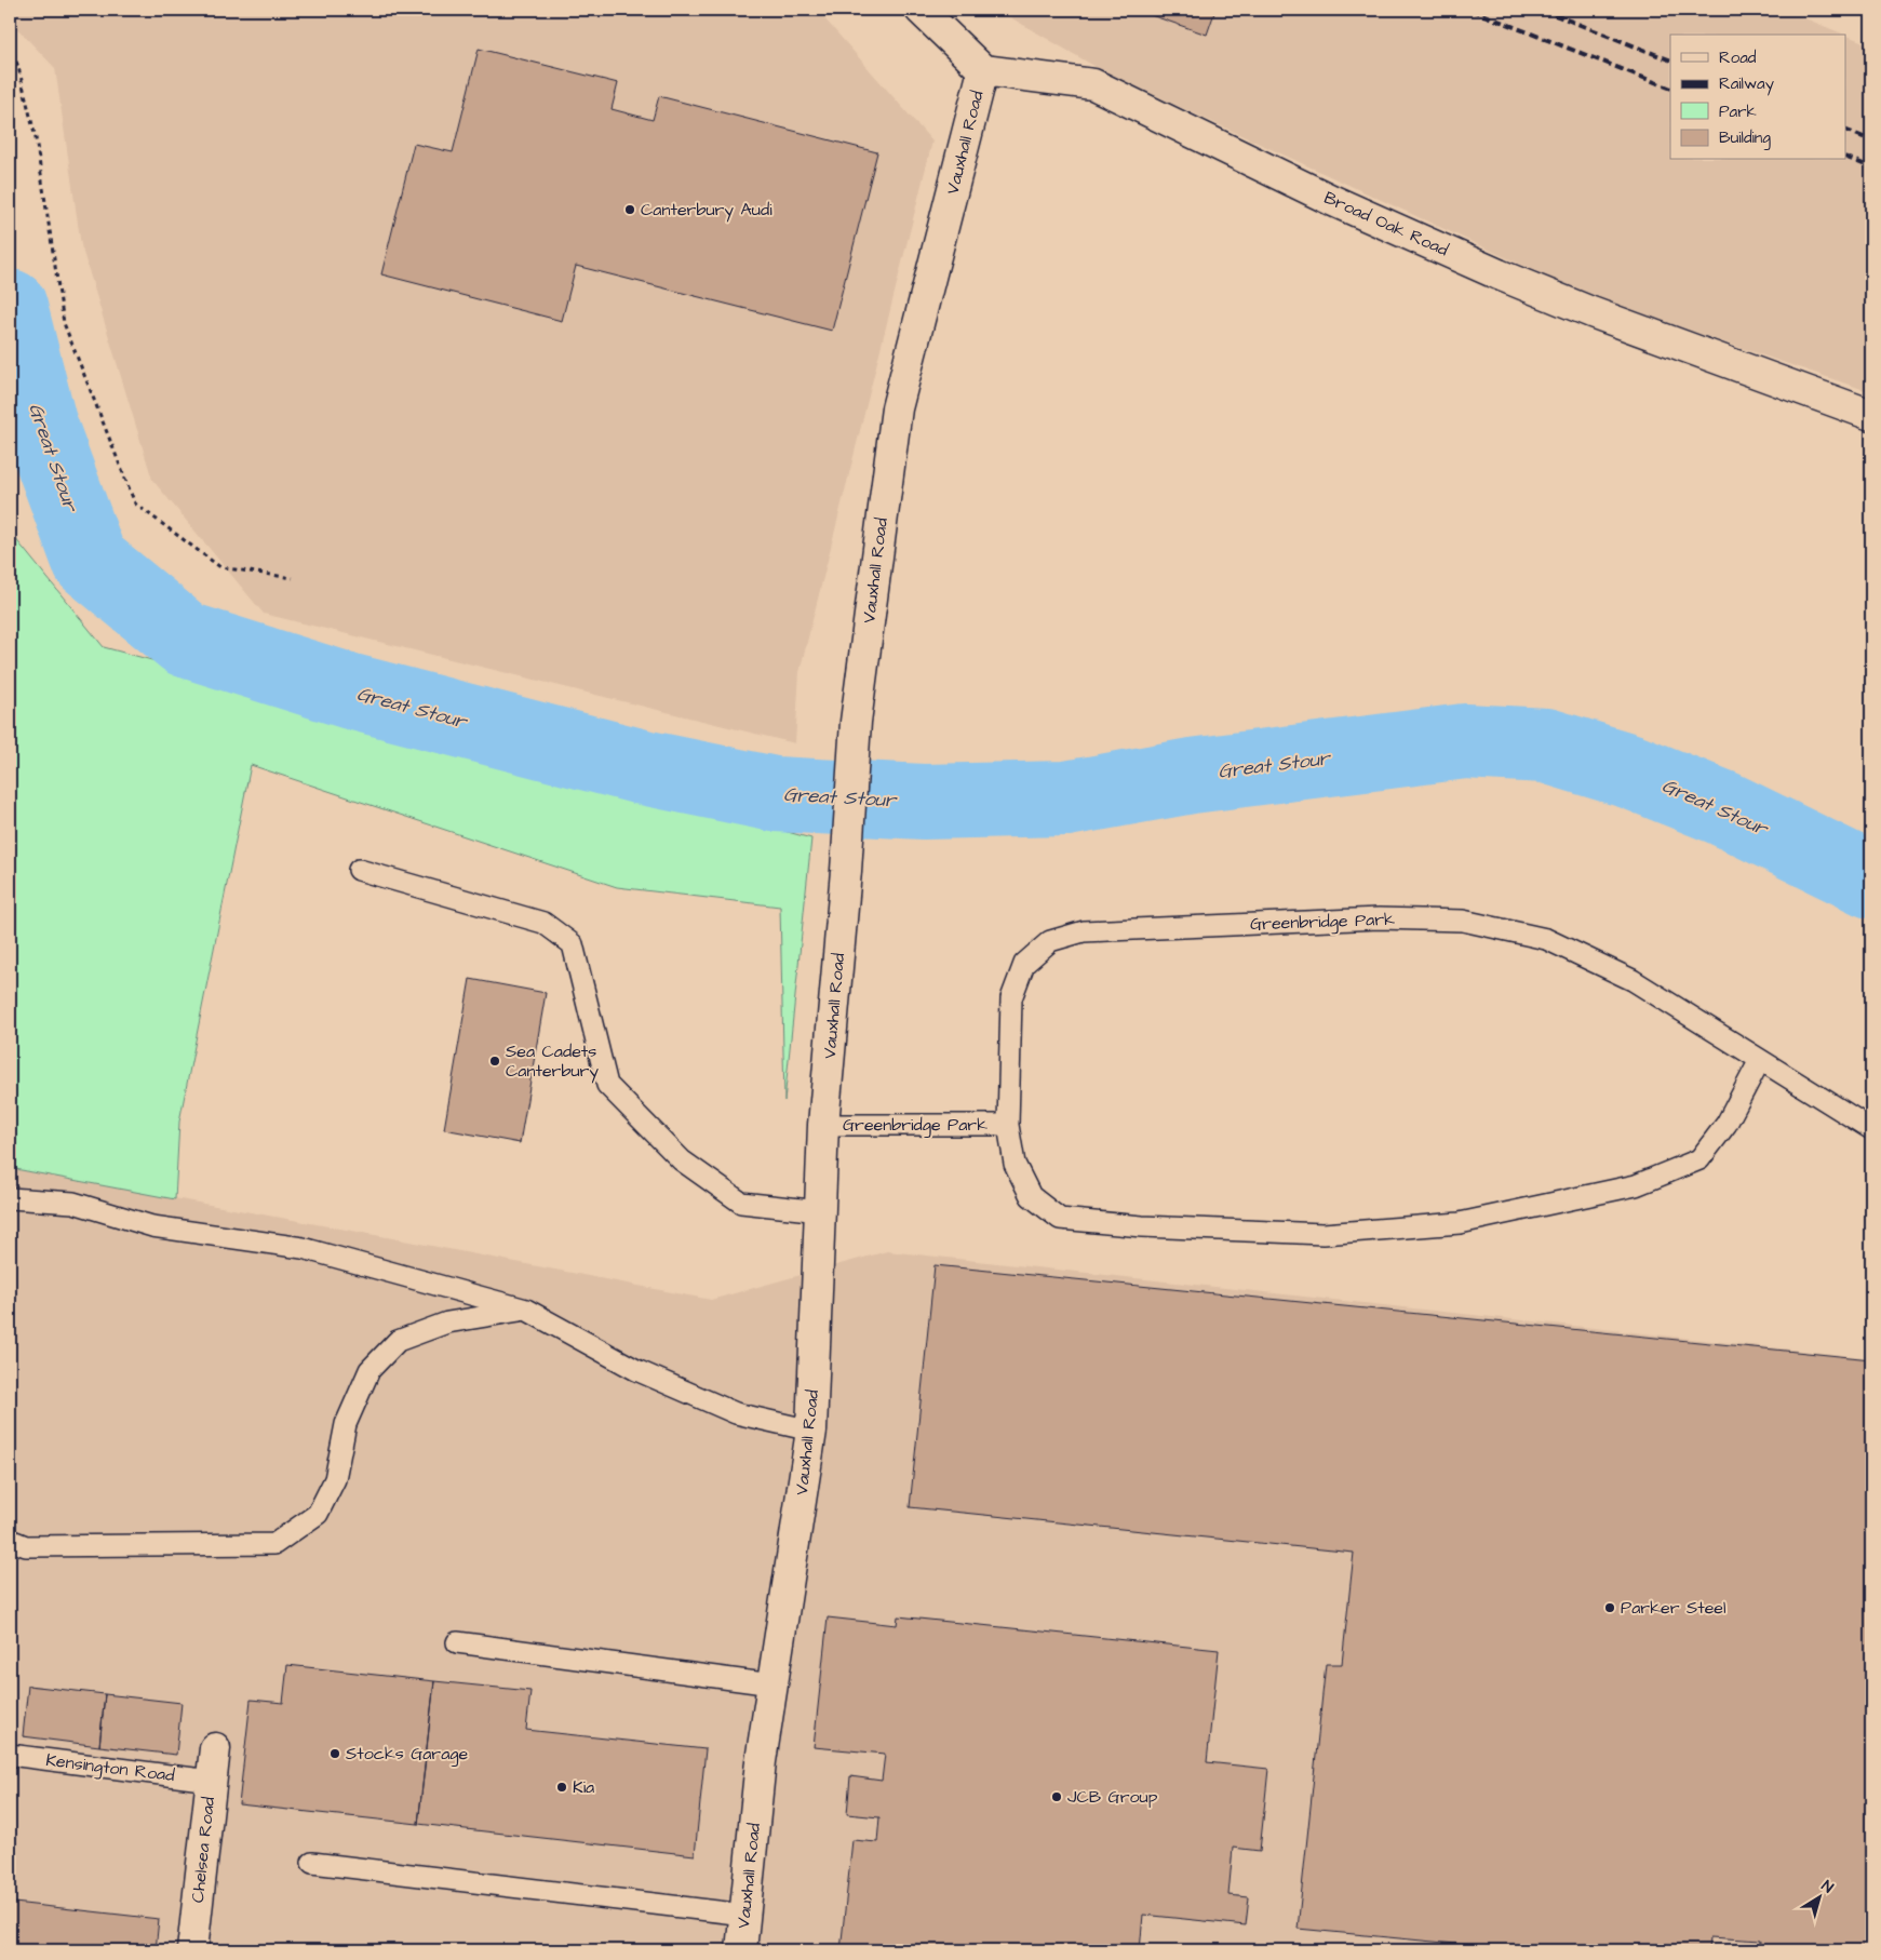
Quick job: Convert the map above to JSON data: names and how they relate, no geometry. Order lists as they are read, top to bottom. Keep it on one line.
{"streets":{"street":["Vauxhall Road","Broad Oak Road","Chelsea Road"],"lane":["Greenbridge Park","Kensington Road"]},"crossings":[["Vauxhall Road","Broad Oak Road"],["Vauxhall Road","Greenbridge Park"],["Kensington Road","Chelsea Road"]],"water":["Great Stour"],"places":["Canterbury Audi","Sea Cadets Canterbury","Parker Steel","Stocks Garage","Kia","JCB Group"],"legend":["Road","Railway","Park","Building"],"north":"top right"}
